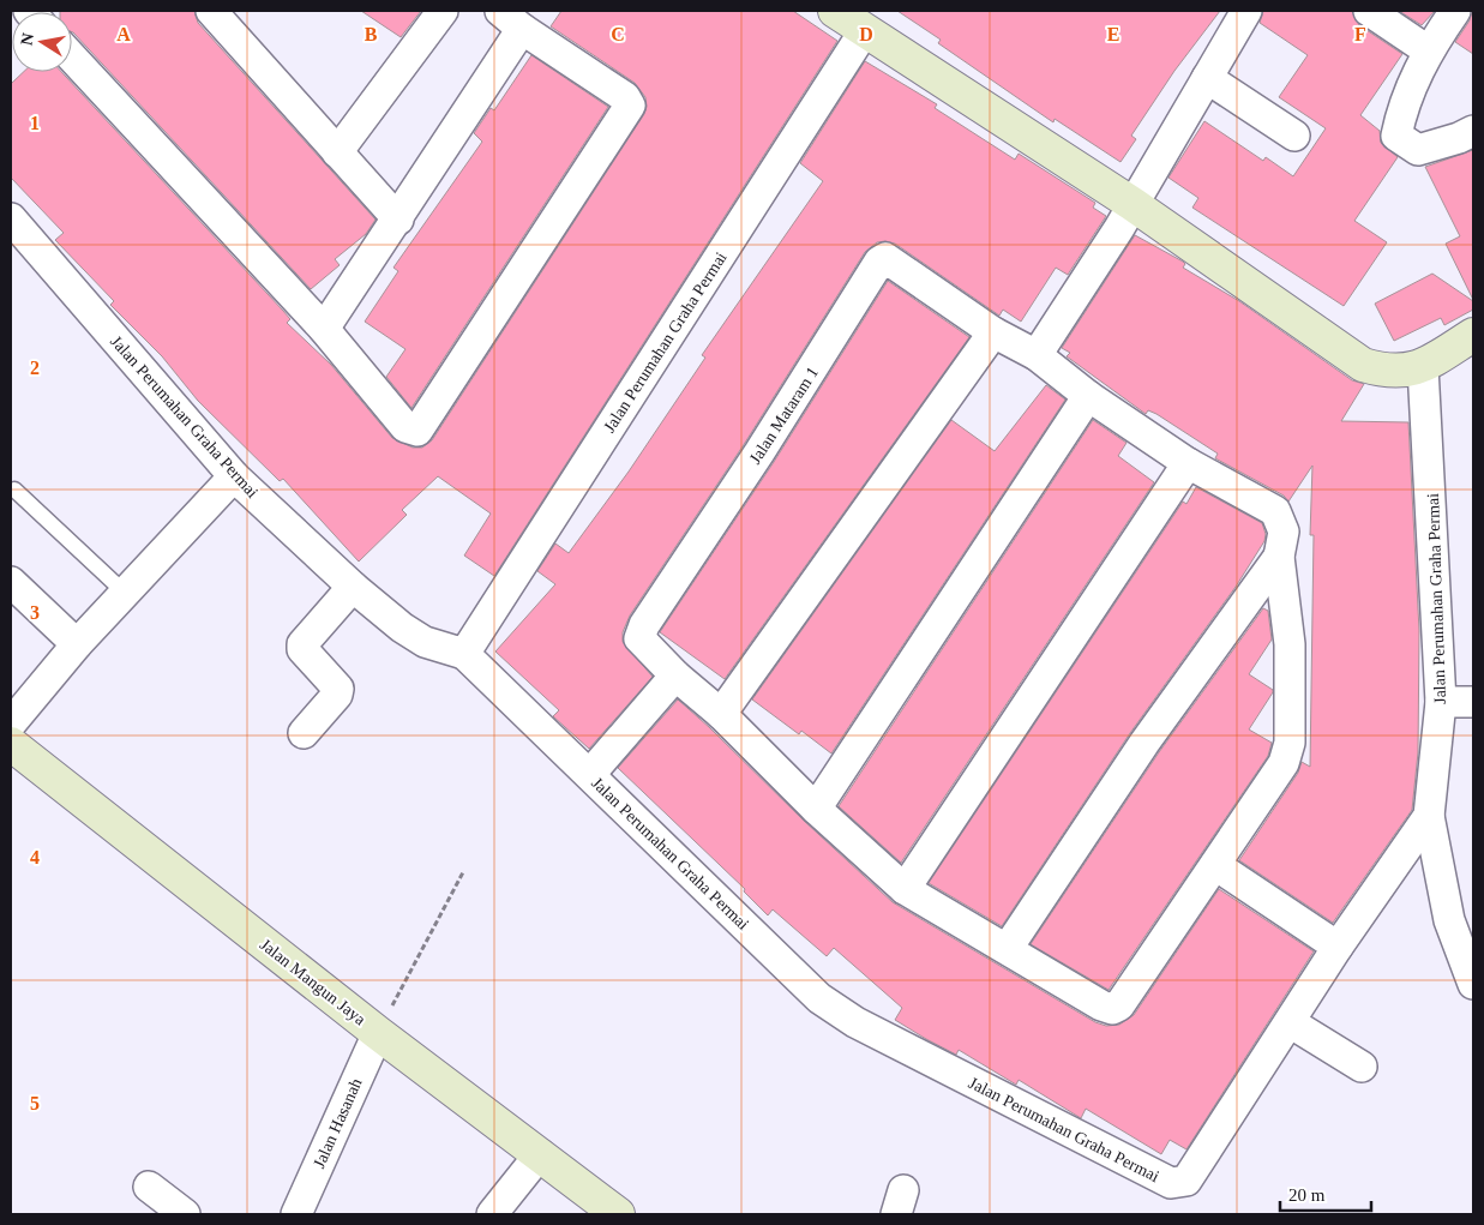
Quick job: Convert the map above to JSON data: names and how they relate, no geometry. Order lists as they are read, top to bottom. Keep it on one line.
{"streets":{"street":["Jalan Perumahan Graha Permai","Jalan Mataram 1","Jalan Mangun Jaya","Jalan Hasanah"]},"crossings":[["Jalan Mangun Jaya","Jalan Hasanah"]],"scale_bar":"20 m","north":"left","grid":{"columns":["A","B","C","D","E","F"],"rows":["1","2","3","4","5"]}}
